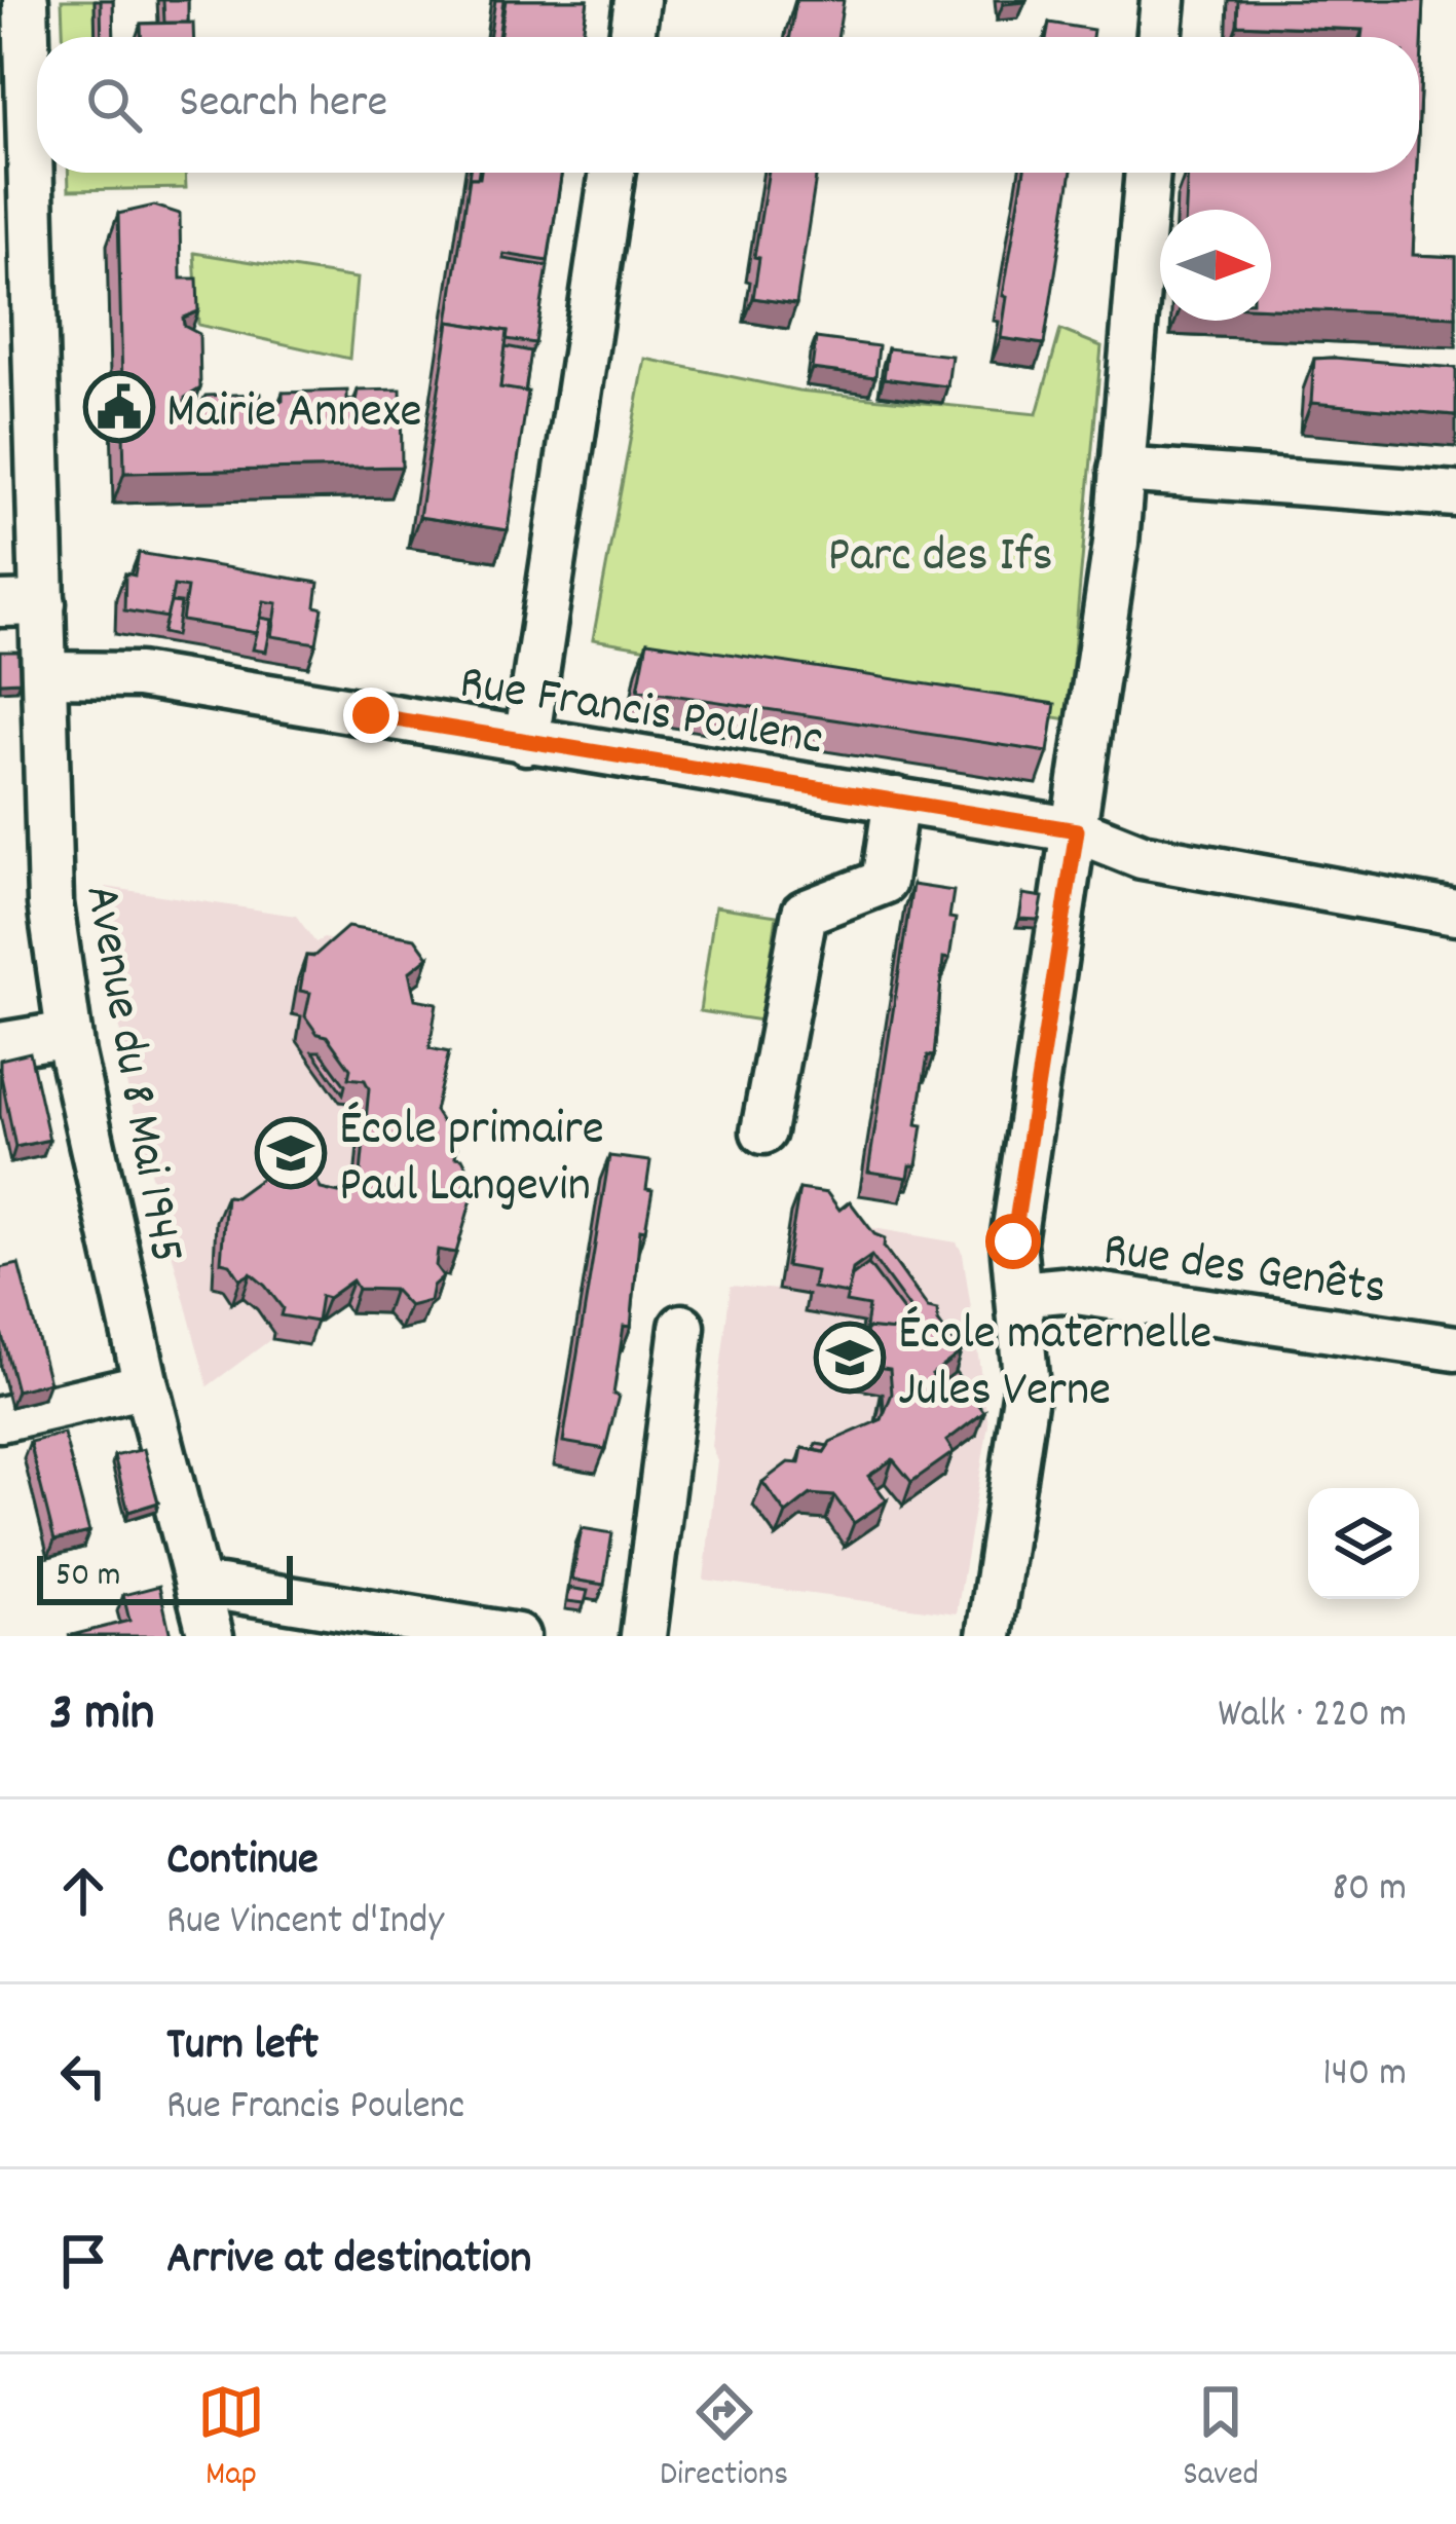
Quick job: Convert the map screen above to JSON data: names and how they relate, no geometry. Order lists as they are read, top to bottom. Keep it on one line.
{"streets":{"street":["Rue Francis Poulenc","Avenue du 8 Mai 1945","Rue des Genêts"]},"crossings":[["Rue Francis Poulenc","Avenue du 8 Mai 1945"]],"parks":["Parc des Ifs"],"places":{"public building":["Mairie Annexe"],"school or university":["École primaire Paul Langevin","École maternelle Jules Verne"]},"scale_bar":"50 m","north":"right","page":{"search":"Search here","scale":"50 m","heading":["3 min","Walk · 220 m"],"list":[["Continue","Rue Vincent d'Indy","80 m"],["Turn left","Rue Francis Poulenc","140 m"],"Arrive at destination"],"nav":["Map","Directions","Saved"]}}
